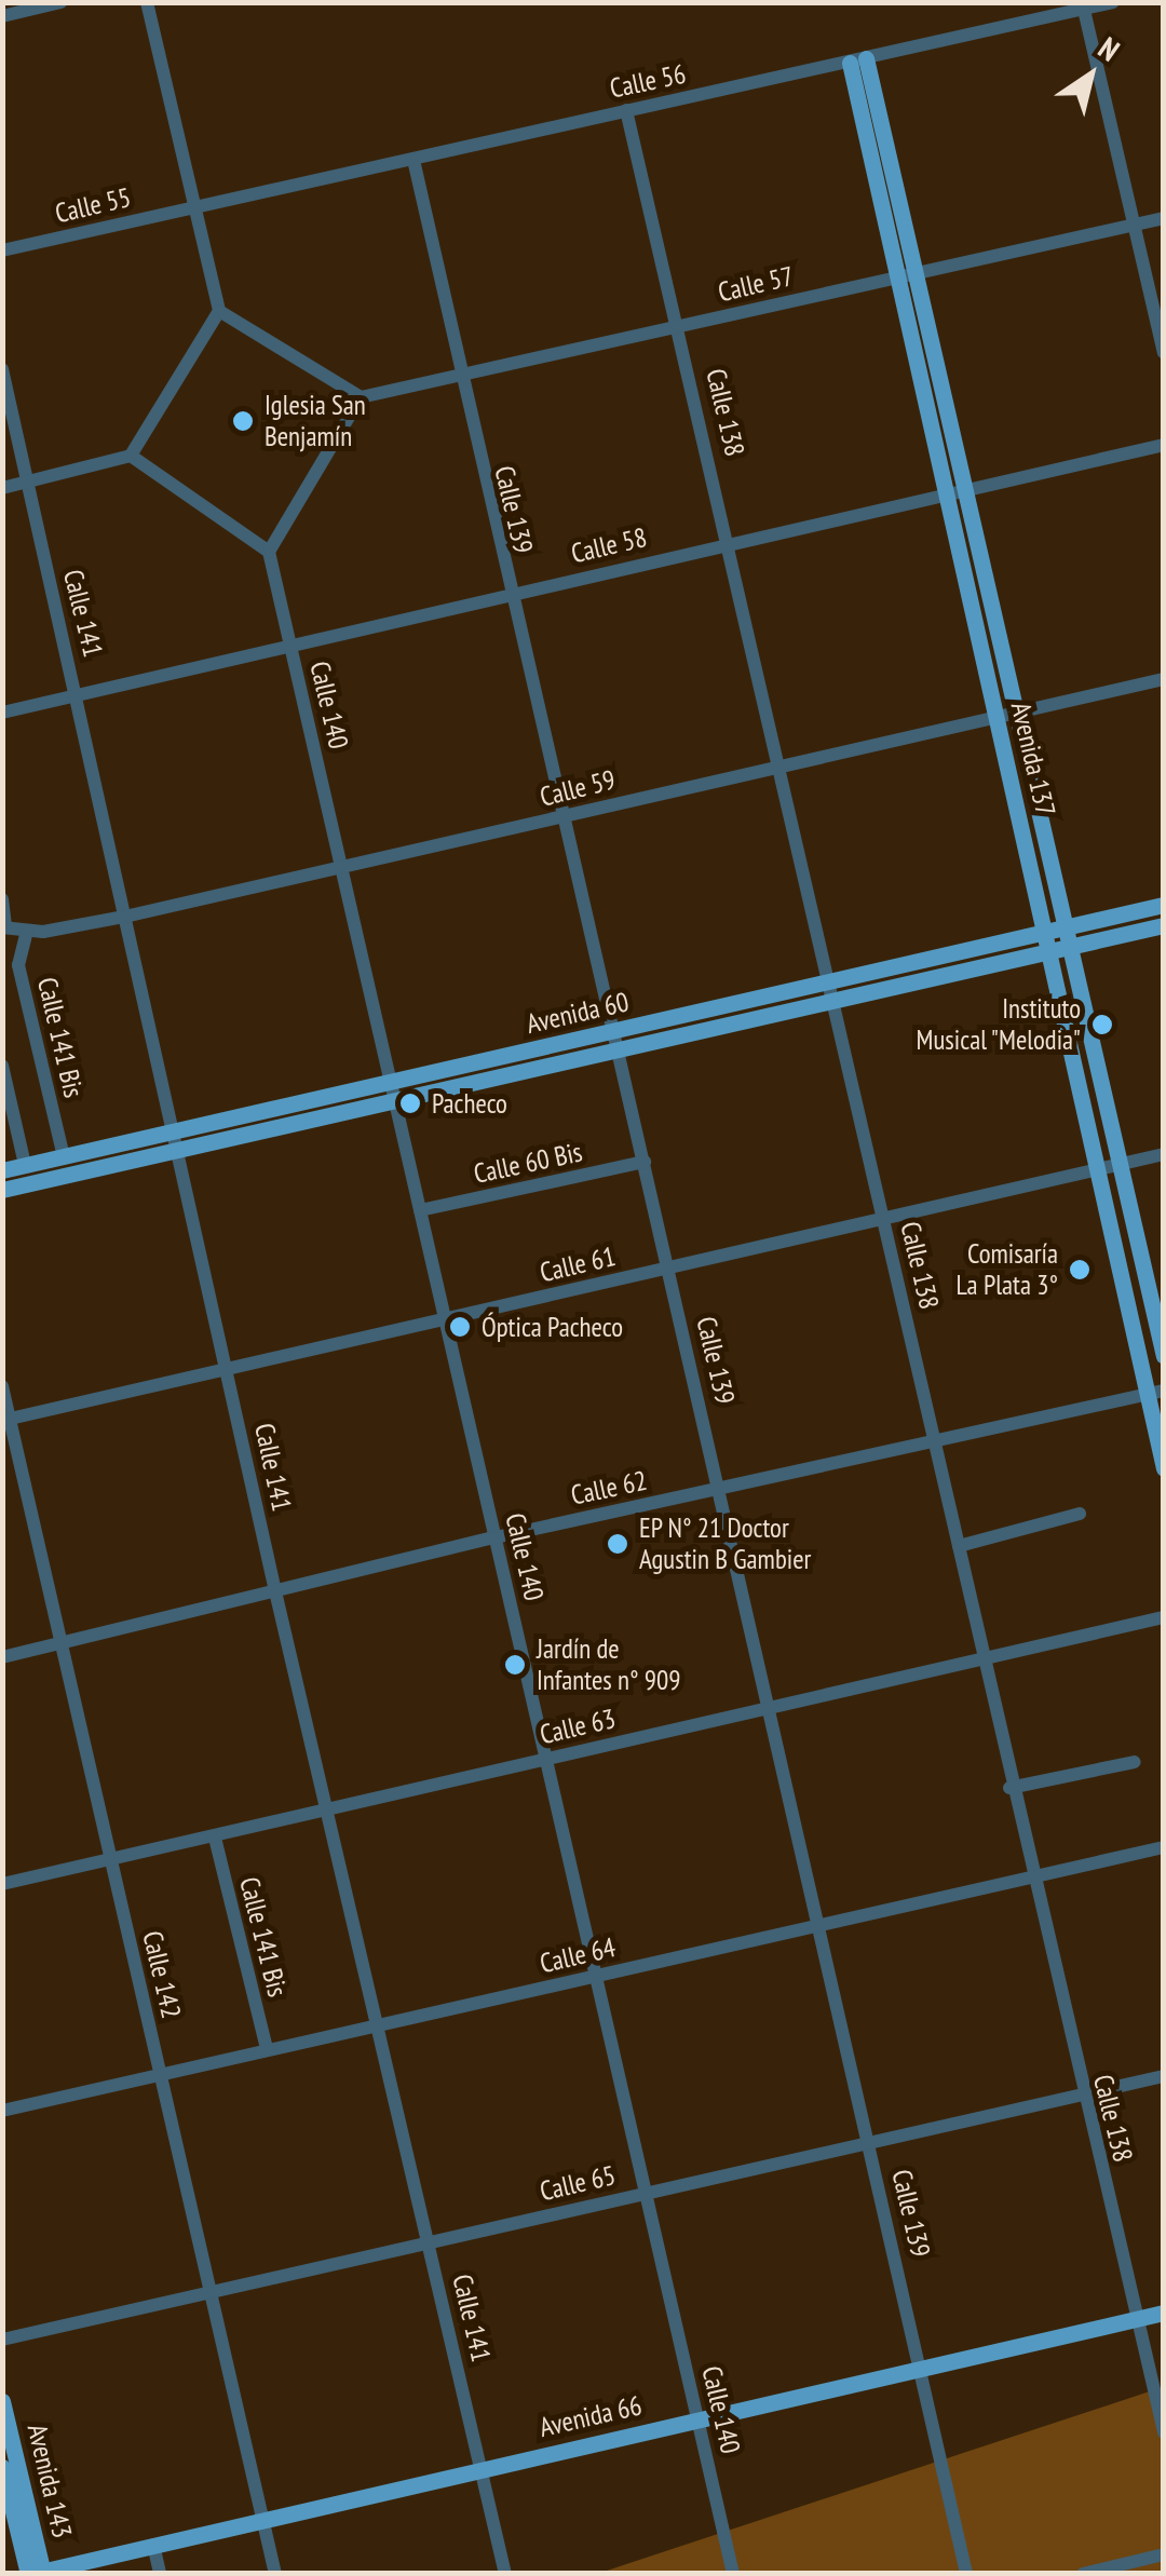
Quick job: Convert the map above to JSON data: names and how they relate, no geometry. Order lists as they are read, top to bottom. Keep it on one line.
{"streets":{"main road":["Avenida 137","Avenida 60","Avenida 66","Avenida 143"],"street":["Calle 56","Calle 55","Calle 57","Calle 138","Calle 139","Calle 58","Calle 141","Calle 140","Calle 59","Calle 141 Bis","Calle 60 Bis","Calle 61","Calle 62","Calle 63","Calle 64","Calle 142","Calle 65"]},"crossings":[["Calle 56","Calle 55"],["Calle 56","Calle 138"],["Calle 56","Calle 139"],["Calle 56","Avenida 137"],["Calle 57","Calle 138"],["Calle 57","Calle 139"],["Calle 57","Avenida 137"],["Calle 138","Calle 58"],["Calle 138","Calle 59"],["Calle 138","Avenida 60"],["Calle 138","Calle 61"],["Calle 138","Calle 62"],["Calle 138","Calle 63"],["Calle 138","Calle 64"],["Calle 138","Calle 65"],["Calle 138","Avenida 66"],["Calle 139","Calle 58"],["Calle 139","Calle 59"],["Calle 139","Avenida 60"],["Calle 139","Calle 60 Bis"],["Calle 139","Calle 61"],["Calle 139","Calle 62"],["Calle 139","Calle 63"],["Calle 139","Calle 64"],["Calle 139","Calle 65"],["Calle 139","Avenida 66"],["Calle 58","Calle 141"],["Calle 58","Calle 140"],["Calle 58","Avenida 137"],["Calle 141","Calle 59"],["Calle 141","Avenida 60"],["Calle 141","Calle 61"],["Calle 141","Calle 62"],["Calle 141","Calle 63"],["Calle 141","Calle 64"],["Calle 141","Calle 65"],["Calle 141","Avenida 66"],["Calle 140","Calle 59"],["Calle 140","Avenida 60"],["Calle 140","Calle 60 Bis"],["Calle 140","Calle 61"],["Calle 140","Calle 62"],["Calle 140","Calle 63"],["Calle 140","Calle 64"],["Calle 140","Calle 65"],["Calle 140","Avenida 66"],["Avenida 137","Calle 59"],["Avenida 137","Avenida 60"],["Avenida 137","Calle 61"],["Avenida 137","Calle 62"],["Calle 59","Calle 141 Bis"],["Avenida 60","Calle 141 Bis"],["Calle 141 Bis","Calle 63"],["Calle 141 Bis","Calle 64"],["Calle 61","Calle 142"],["Calle 62","Calle 142"],["Calle 63","Calle 142"],["Calle 64","Calle 142"],["Calle 142","Calle 65"],["Calle 142","Avenida 66"],["Avenida 66","Avenida 143"]],"places":["Iglesia San Benjamín","Instituto Musical \"Melodia\"","Pacheco","Comisaría La Plata 3°","Óptica Pacheco","EP N° 21 Doctor Agustin B Gambier","Jardín de Infantes n° 909"],"north":"top right"}
